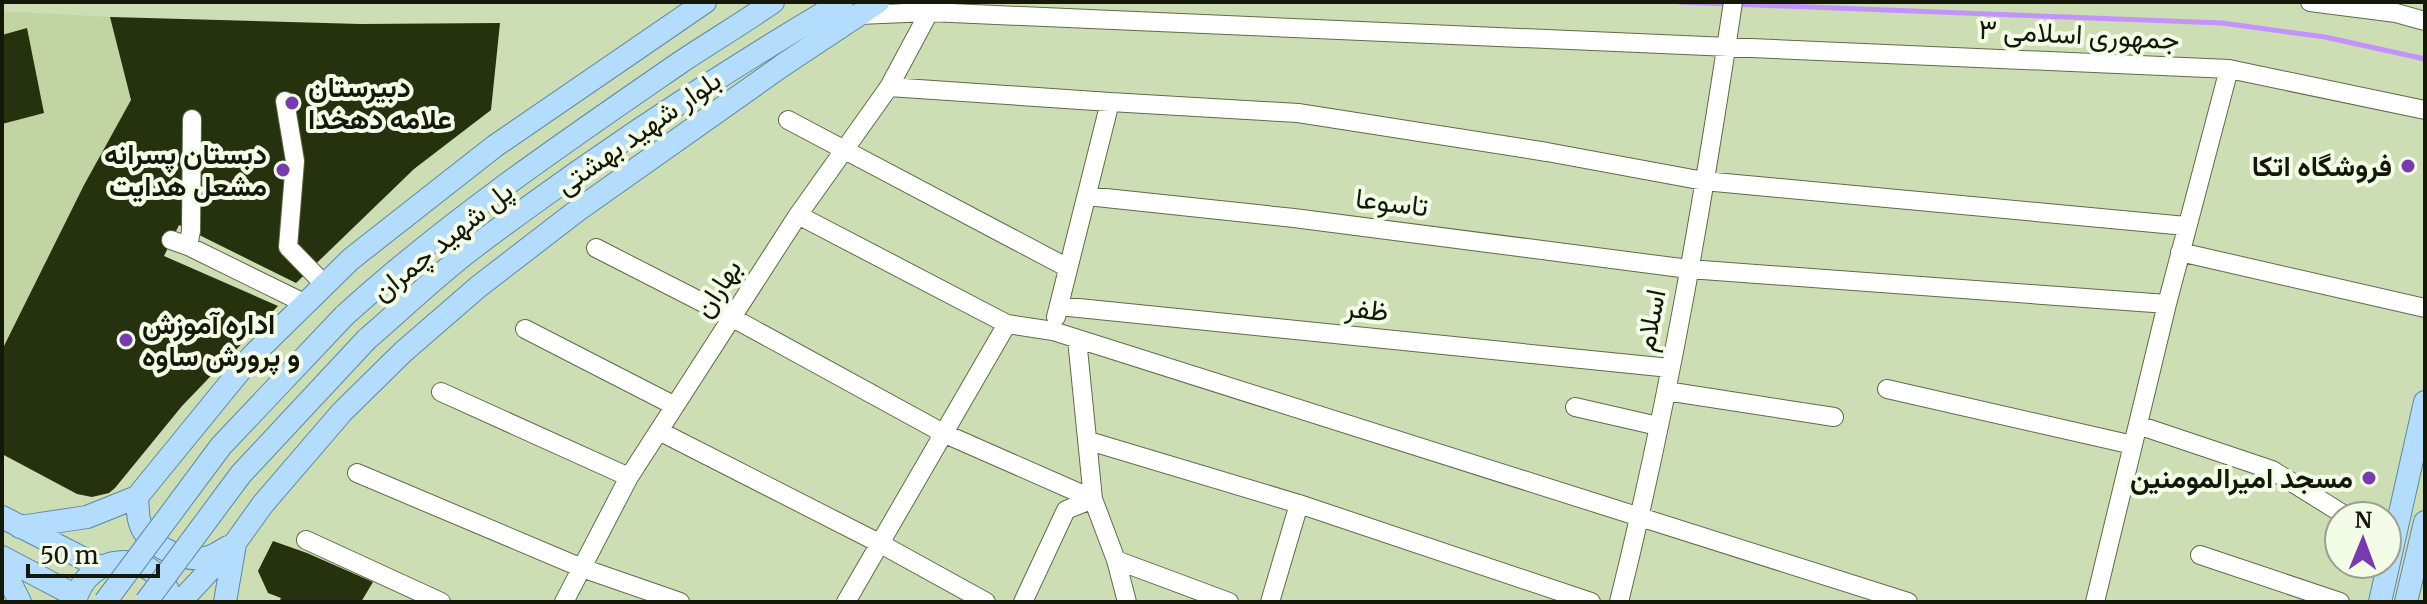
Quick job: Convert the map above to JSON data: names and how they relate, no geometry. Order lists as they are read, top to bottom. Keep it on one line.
{"streets":{"main road":["بلوار شهید بهشتی","پل شهید چمران"],"street":["جمهوری اسلامی ۳","تاسوعا","بهاران","ظفر","اسلام"]},"crossings":[["جمهوری اسلامی ۳","بلوار شهید بهشتی"],["جمهوری اسلامی ۳","پل شهید چمران"],["جمهوری اسلامی ۳","بهاران"],["جمهوری اسلامی ۳","اسلام"],["بلوار شهید بهشتی","پل شهید چمران"],["تاسوعا","اسلام"],["ظفر","اسلام"]],"places":["دبیرستان علامه دهخدا","فروشگاه اتکا","دبستان پسرانه مشعل هدایت","اداره آموزش و پرورش ساوه","مسجد امیرالمومنین"],"scale_bar":"50 m","north":"top"}
